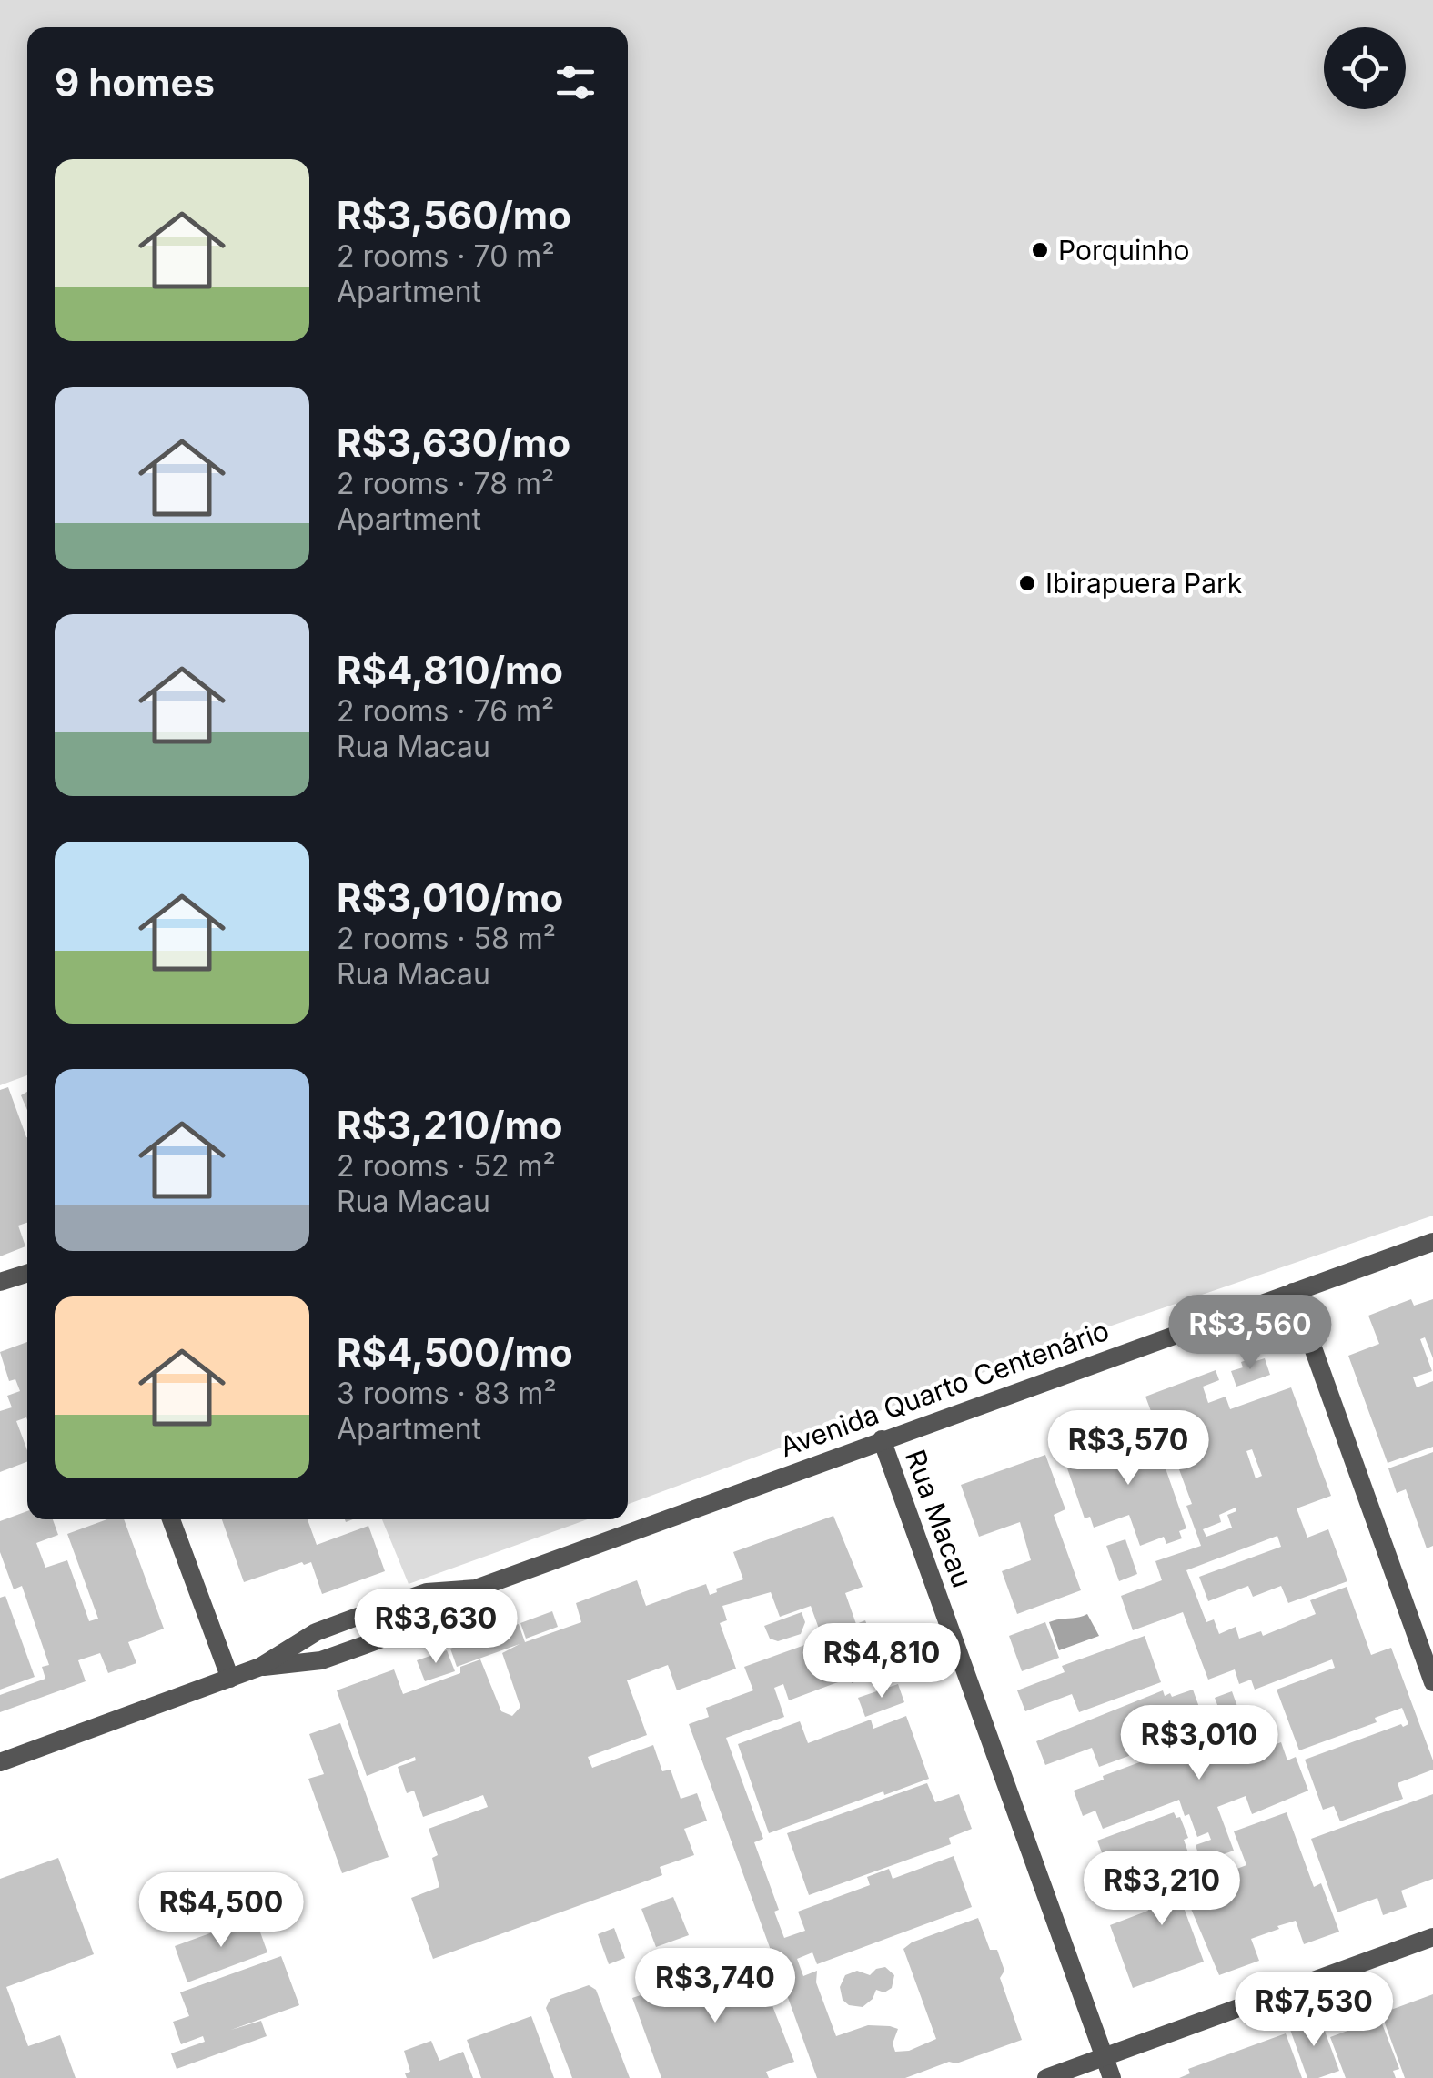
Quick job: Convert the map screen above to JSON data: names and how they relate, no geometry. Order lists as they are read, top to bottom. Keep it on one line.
{"streets":{"street":["Avenida Quarto Centenário","Rua Macau"]},"crossings":[["Avenida Quarto Centenário","Rua Macau"]],"places":["Porquinho","Ibirapuera Park"],"page":{"heading":"9 homes","list":[{"name":"R$3,560/mo","note":"2 rooms · 70 m² · Apartment"},{"name":"R$3,630/mo","note":"2 rooms · 78 m² · Apartment"},{"name":"R$4,810/mo","note":"2 rooms · 76 m² · Rua Macau"},{"name":"R$3,010/mo","note":"2 rooms · 58 m² · Rua Macau"},{"name":"R$3,210/mo","note":"2 rooms · 52 m² · Rua Macau"},{"name":"R$4,500/mo","note":"3 rooms · 83 m² · Apartment"}],"price":["R$3,560","R$3,570","R$3,630","R$4,810","R$3,010","R$3,210","R$4,500","R$3,740","R$7,530"]}}
